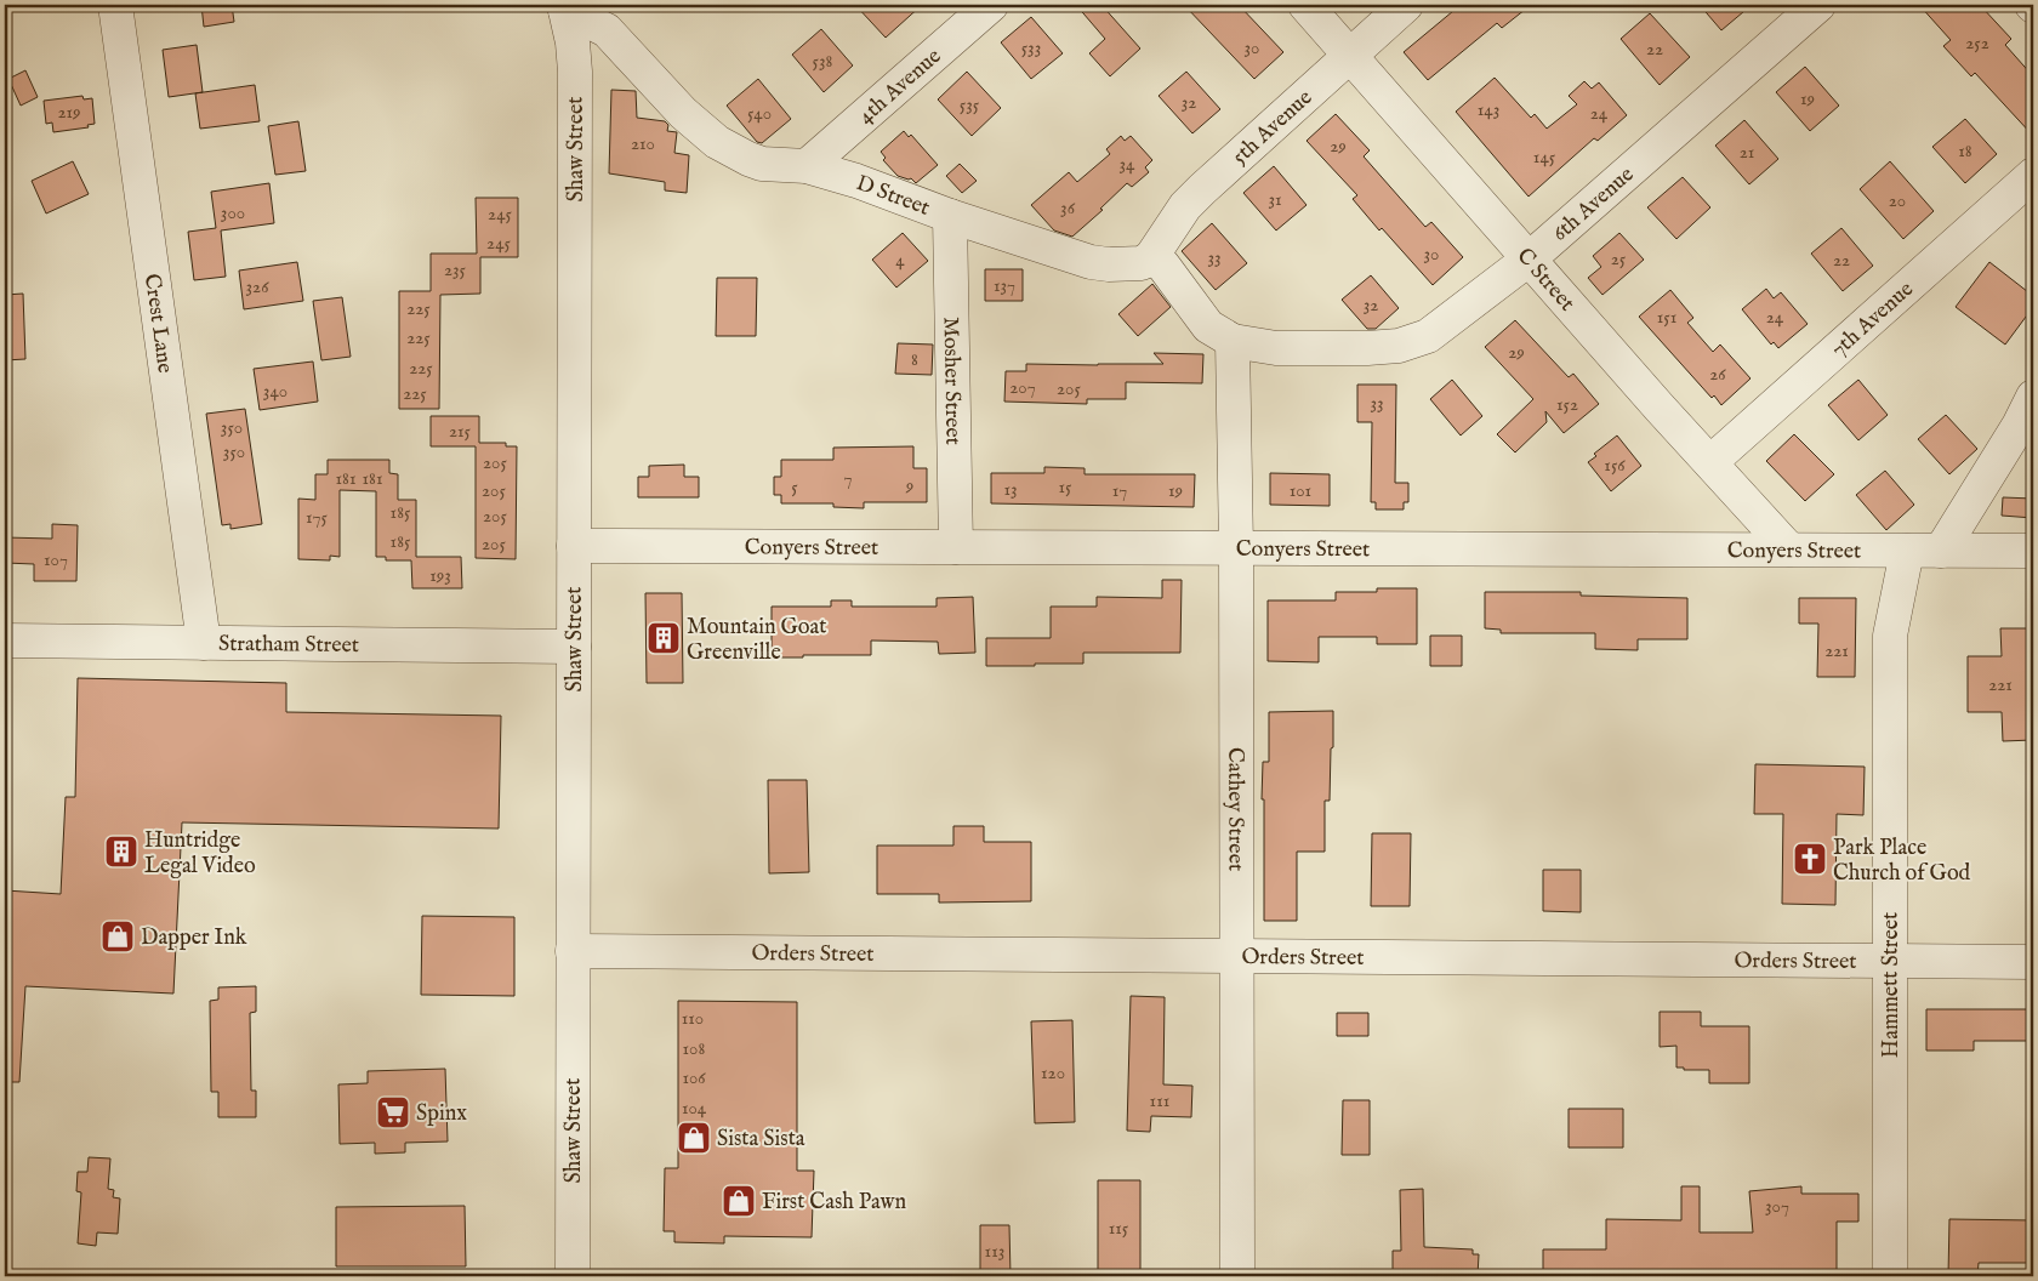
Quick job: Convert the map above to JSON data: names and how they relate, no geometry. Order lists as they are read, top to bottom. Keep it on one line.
{"streets":{"street":["4th Avenue","5th Avenue","Shaw Street","D Street","6th Avenue","C Street","7th Avenue","Crest Lane","Mosher Street","Conyers Street","Stratham Street","Cathey Street","Orders Street","Hammett Street"]},"crossings":[["4th Avenue","D Street"],["5th Avenue","D Street"],["5th Avenue","C Street"],["Shaw Street","D Street"],["Shaw Street","Conyers Street"],["Shaw Street","Stratham Street"],["Shaw Street","Orders Street"],["D Street","Mosher Street"],["6th Avenue","C Street"],["6th Avenue","Cathey Street"],["C Street","7th Avenue"],["C Street","Conyers Street"],["Crest Lane","Stratham Street"],["Mosher Street","Conyers Street"],["Conyers Street","Cathey Street"],["Conyers Street","Hammett Street"],["Cathey Street","Orders Street"],["Orders Street","Hammett Street"]],"places":{"building":["Mountain Goat Greenville","Huntridge Legal Video"],"church":["Park Place Church of God"],"shop":["Dapper Ink","Sista Sista","First Cash Pawn"],"supermarket":["Spinx"]},"house_numbers":["252","533","30","22","538","19","32","535","143","219","540","24","210","29","18","21","145","34","31","20","36","300","245","245","30","33","25","4","22","235","137","326","32","225","151","24","225","29","8","225","26","207","205","340","225","33","152","350","215","350","205","156","181","181","7","9","5","15","13","205","17","19","101","185","205","175","185","205","107","193","221","221","110","108","120","106","111","104","307","115","113"]}
